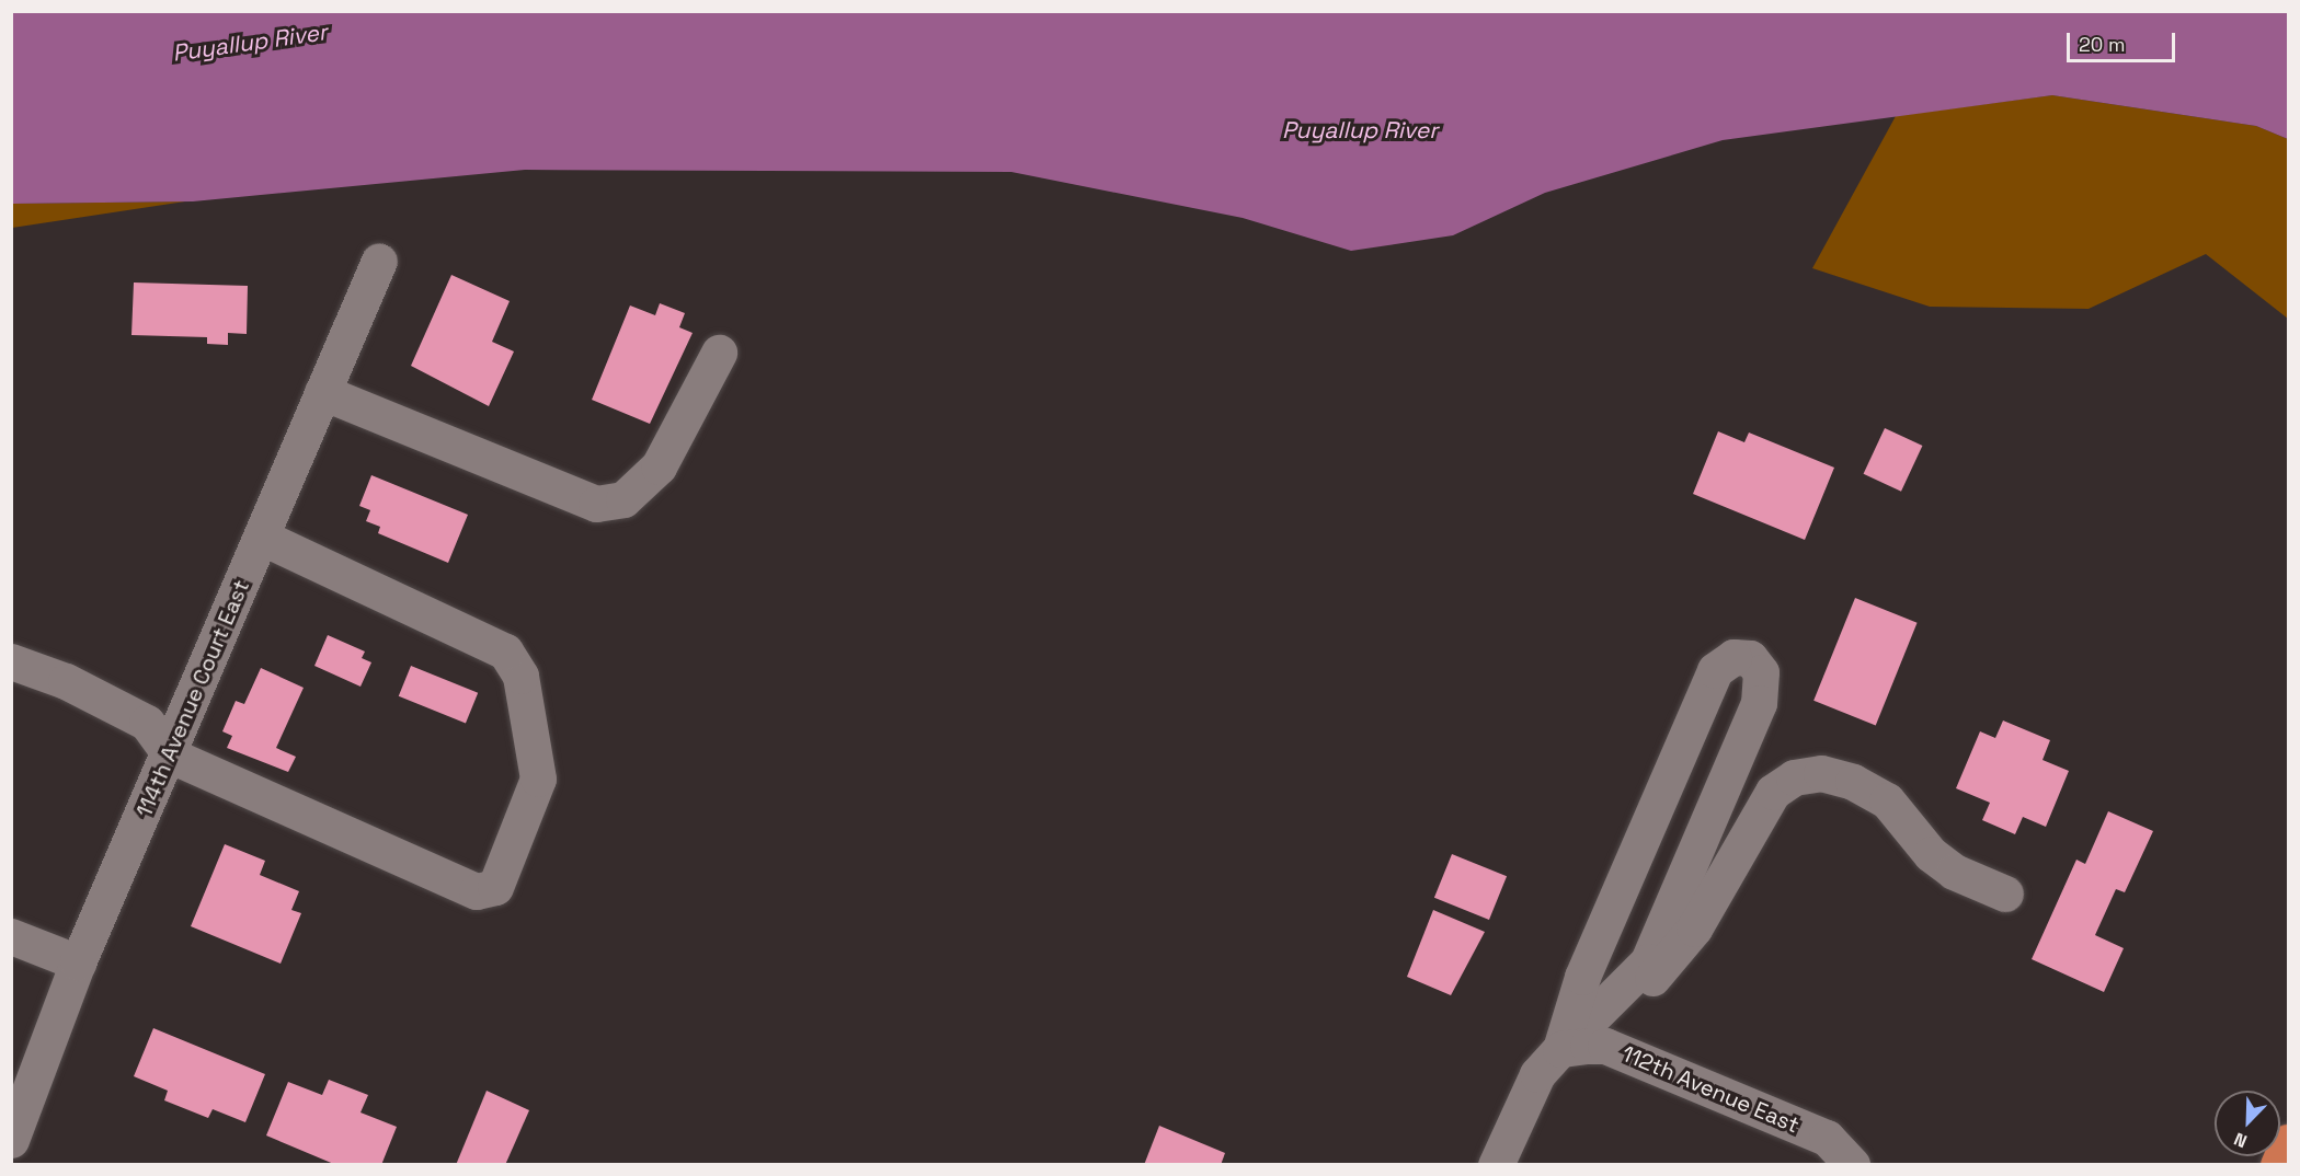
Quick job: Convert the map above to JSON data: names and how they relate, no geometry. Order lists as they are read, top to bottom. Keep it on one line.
{"streets":{"street":["114th Avenue Court East","112th Avenue East"]},"water":["Puyallup River"],"scale_bar":"20 m","north":"bottom left"}
